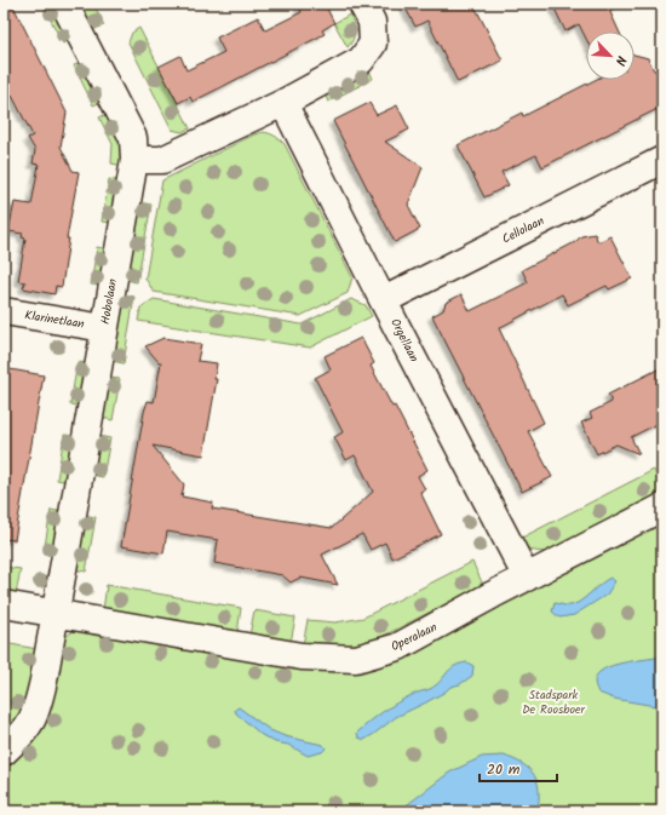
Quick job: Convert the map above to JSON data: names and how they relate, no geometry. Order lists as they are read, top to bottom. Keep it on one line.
{"streets":{"street":["Cellolaan","Hobolaan","Klarinetlaan","Orgellaan","Operalaan"]},"crossings":[["Cellolaan","Orgellaan"],["Hobolaan","Klarinetlaan"],["Hobolaan","Operalaan"],["Orgellaan","Operalaan"]],"parks":["Stadspark De Roosboer"],"scale_bar":"20 m","north":"bottom right"}
